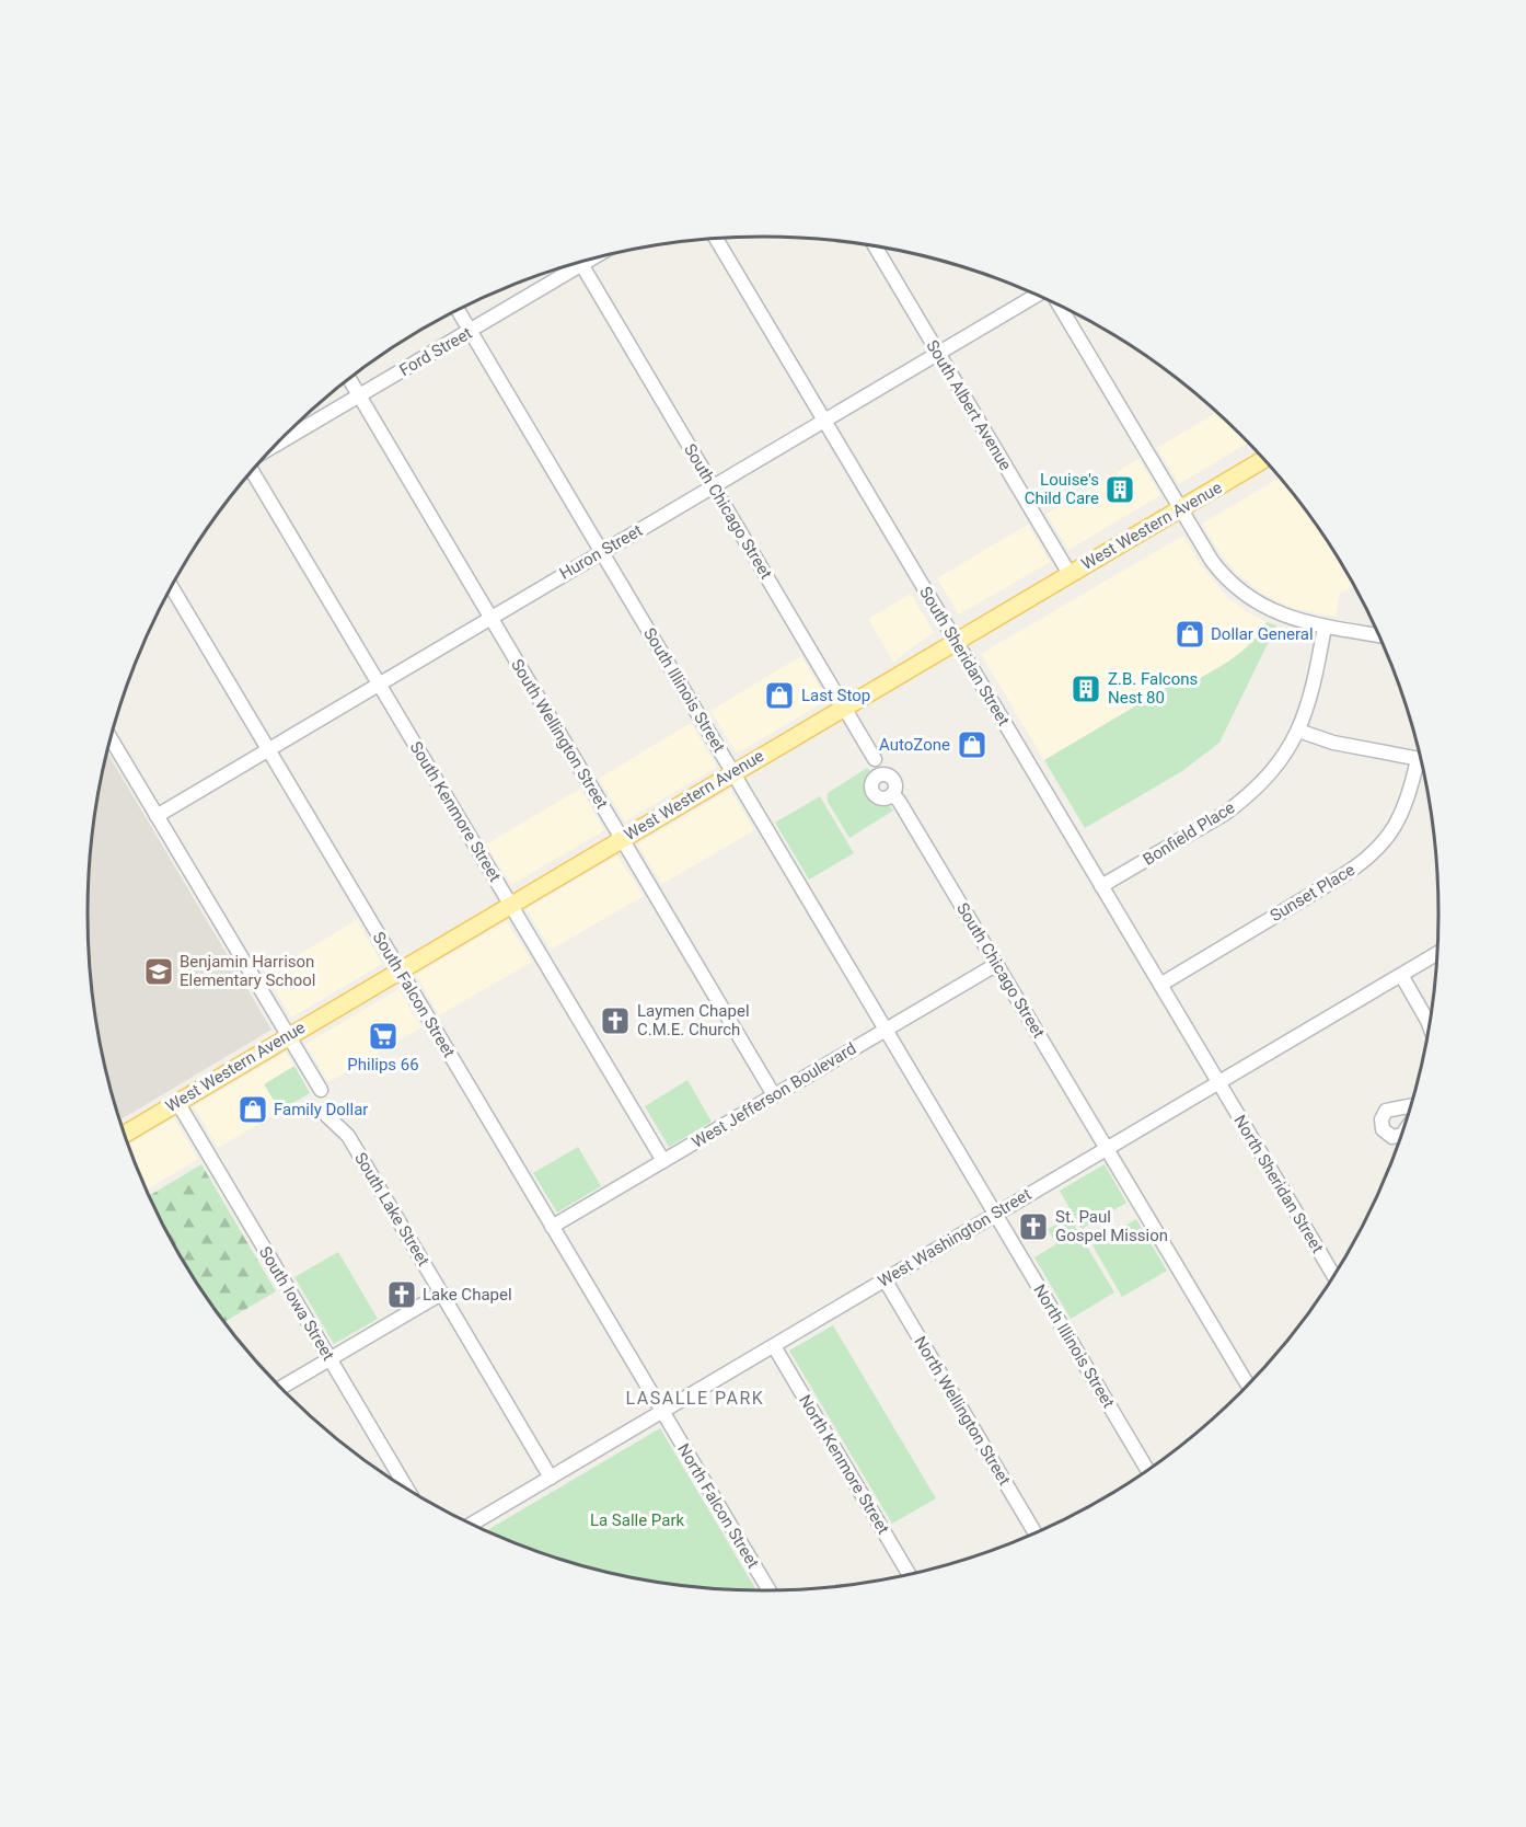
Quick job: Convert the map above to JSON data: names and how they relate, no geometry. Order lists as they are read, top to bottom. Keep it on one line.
{"streets":{"main road":["West Western Avenue"],"street":["Ford Street","South Albert Avenue","South Chicago Street","Huron Street","South Sheridan Street","South Illinois Street","South Wellington Street","South Kenmore Street","Bonfield Place","Sunset Place","South Falcon Street","West Jefferson Boulevard","North Sheridan Street","South Lake Street","West Washington Street","South Iowa Street","North Illinois Street","North Wellington Street","North Kenmore Street","North Falcon Street"]},"crossings":[["Ford Street","South Chicago Street"],["Ford Street","South Illinois Street"],["Ford Street","South Wellington Street"],["South Albert Avenue","West Western Avenue"],["South Albert Avenue","Huron Street"],["South Chicago Street","West Western Avenue"],["South Chicago Street","Huron Street"],["South Chicago Street","West Jefferson Boulevard"],["South Chicago Street","West Washington Street"],["West Western Avenue","South Sheridan Street"],["West Western Avenue","South Illinois Street"],["West Western Avenue","South Wellington Street"],["West Western Avenue","South Kenmore Street"],["West Western Avenue","South Falcon Street"],["West Western Avenue","South Iowa Street"],["Huron Street","South Sheridan Street"],["Huron Street","South Illinois Street"],["Huron Street","South Wellington Street"],["Huron Street","South Kenmore Street"],["Huron Street","South Falcon Street"],["South Sheridan Street","Bonfield Place"],["South Sheridan Street","Sunset Place"],["South Sheridan Street","North Sheridan Street"],["South Sheridan Street","West Washington Street"],["South Illinois Street","West Jefferson Boulevard"],["South Illinois Street","West Washington Street"],["South Illinois Street","North Illinois Street"],["South Wellington Street","West Jefferson Boulevard"],["South Kenmore Street","West Jefferson Boulevard"],["South Falcon Street","West Jefferson Boulevard"],["South Falcon Street","West Washington Street"],["South Falcon Street","North Falcon Street"],["North Sheridan Street","West Washington Street"],["South Lake Street","West Washington Street"],["West Washington Street","North Illinois Street"],["West Washington Street","North Wellington Street"],["West Washington Street","North Kenmore Street"],["West Washington Street","North Falcon Street"]],"districts":["LASALLE PARK"],"parks":["La Salle Park"],"places":{"building":["Louise's Child Care","Z.B. Falcons Nest 80"],"shop":["Dollar General","Last Stop","AutoZone","Family Dollar"],"school or university":["Benjamin Harrison Elementary School"],"church":["Laymen Chapel C.M.E. Church","St. Paul Gospel Mission","Lake Chapel"],"supermarket":["Philips 66"]}}
